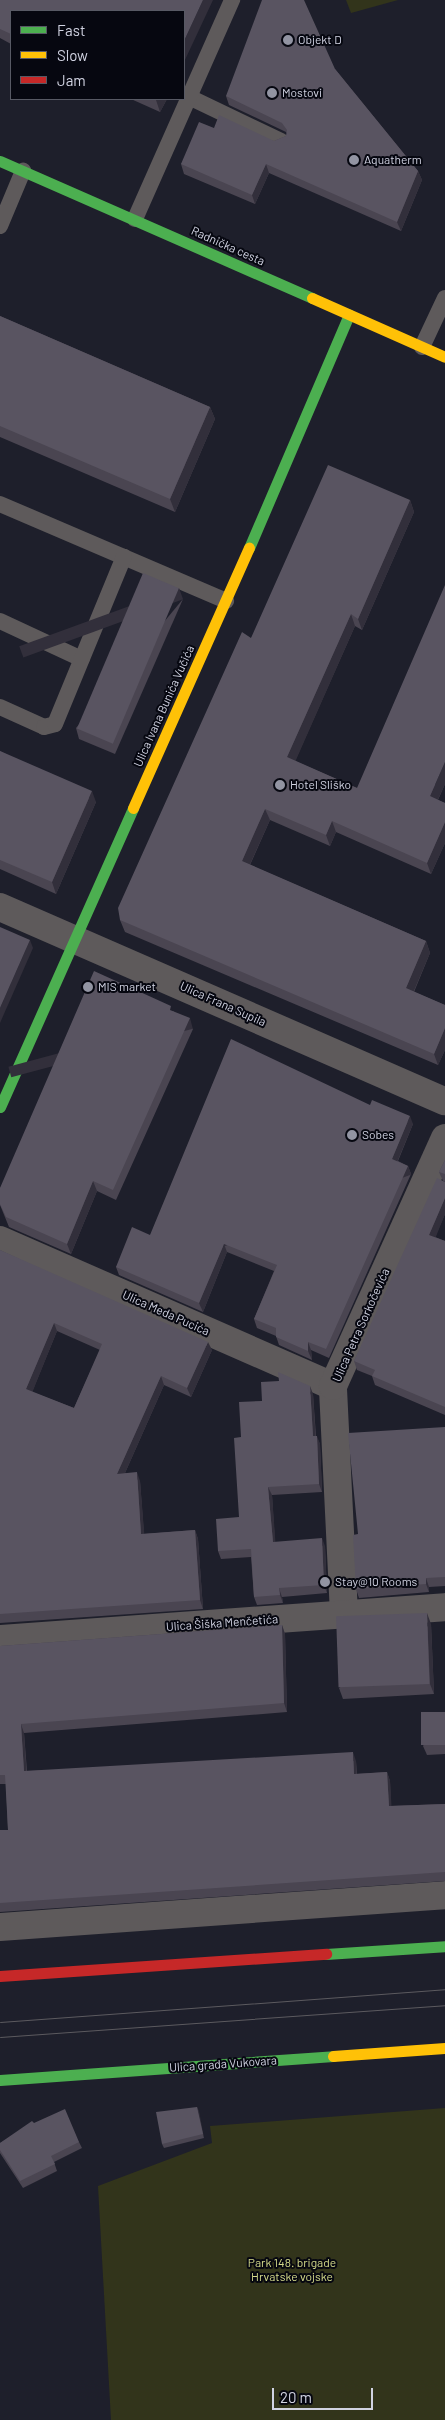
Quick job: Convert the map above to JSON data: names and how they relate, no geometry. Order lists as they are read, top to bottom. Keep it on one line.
{"streets":{"street":["Radnička cesta","Ulica Ivana Bunića Vučića","Ulica Frana Supila","Ulica Meda Pucića","Ulica Petra Sorkočevića","Ulica Šiška Menčetića","Ulica grada Vukovara"]},"crossings":[["Radnička cesta","Ulica Ivana Bunića Vučića"],["Ulica Ivana Bunića Vučića","Ulica Frana Supila"],["Ulica Meda Pucića","Ulica Petra Sorkočevića"],["Ulica Petra Sorkočevića","Ulica Šiška Menčetića"]],"parks":["Park 148. brigade Hrvatske vojske"],"places":["Objekt D","Mostovi","Aquatherm","Hotel Sliško","MIS market","Sobes","Stay@10 Rooms"],"legend":["Fast","Slow","Jam"],"scale_bar":"20 m"}
